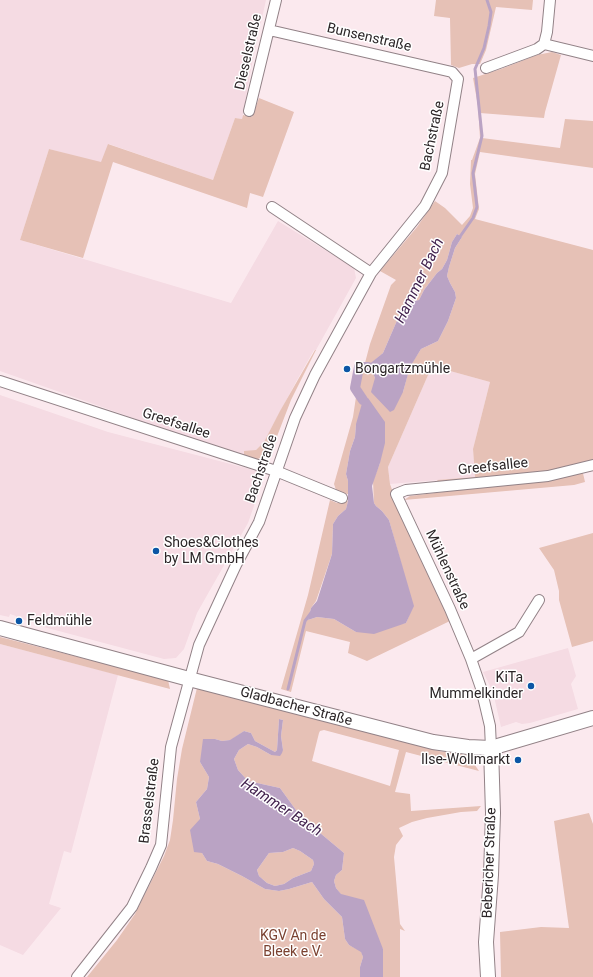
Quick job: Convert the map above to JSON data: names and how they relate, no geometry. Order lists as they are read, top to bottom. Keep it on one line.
{"streets":{"main road":["Gladbacher Straße","Bebericher Straße"],"street":["Bunsenstraße","Dieselstraße","Bachstraße","Greefsallee","Mühlenstraße","Brasselstraße"]},"crossings":[["Bunsenstraße","Dieselstraße"],["Bunsenstraße","Bachstraße"],["Bachstraße","Greefsallee"],["Bachstraße","Gladbacher Straße"],["Bachstraße","Brasselstraße"],["Greefsallee","Mühlenstraße"],["Mühlenstraße","Gladbacher Straße"],["Mühlenstraße","Bebericher Straße"],["Gladbacher Straße","Brasselstraße"],["Gladbacher Straße","Bebericher Straße"]],"water":["Hammer Bach"],"parks":["KGV An de Bleek e.V."],"places":["Bongartzmühle","Shoes&Clothes by LM GmbH","Feldmühle","KiTa Mummelkinder","Ilse-Wollmarkt"]}
